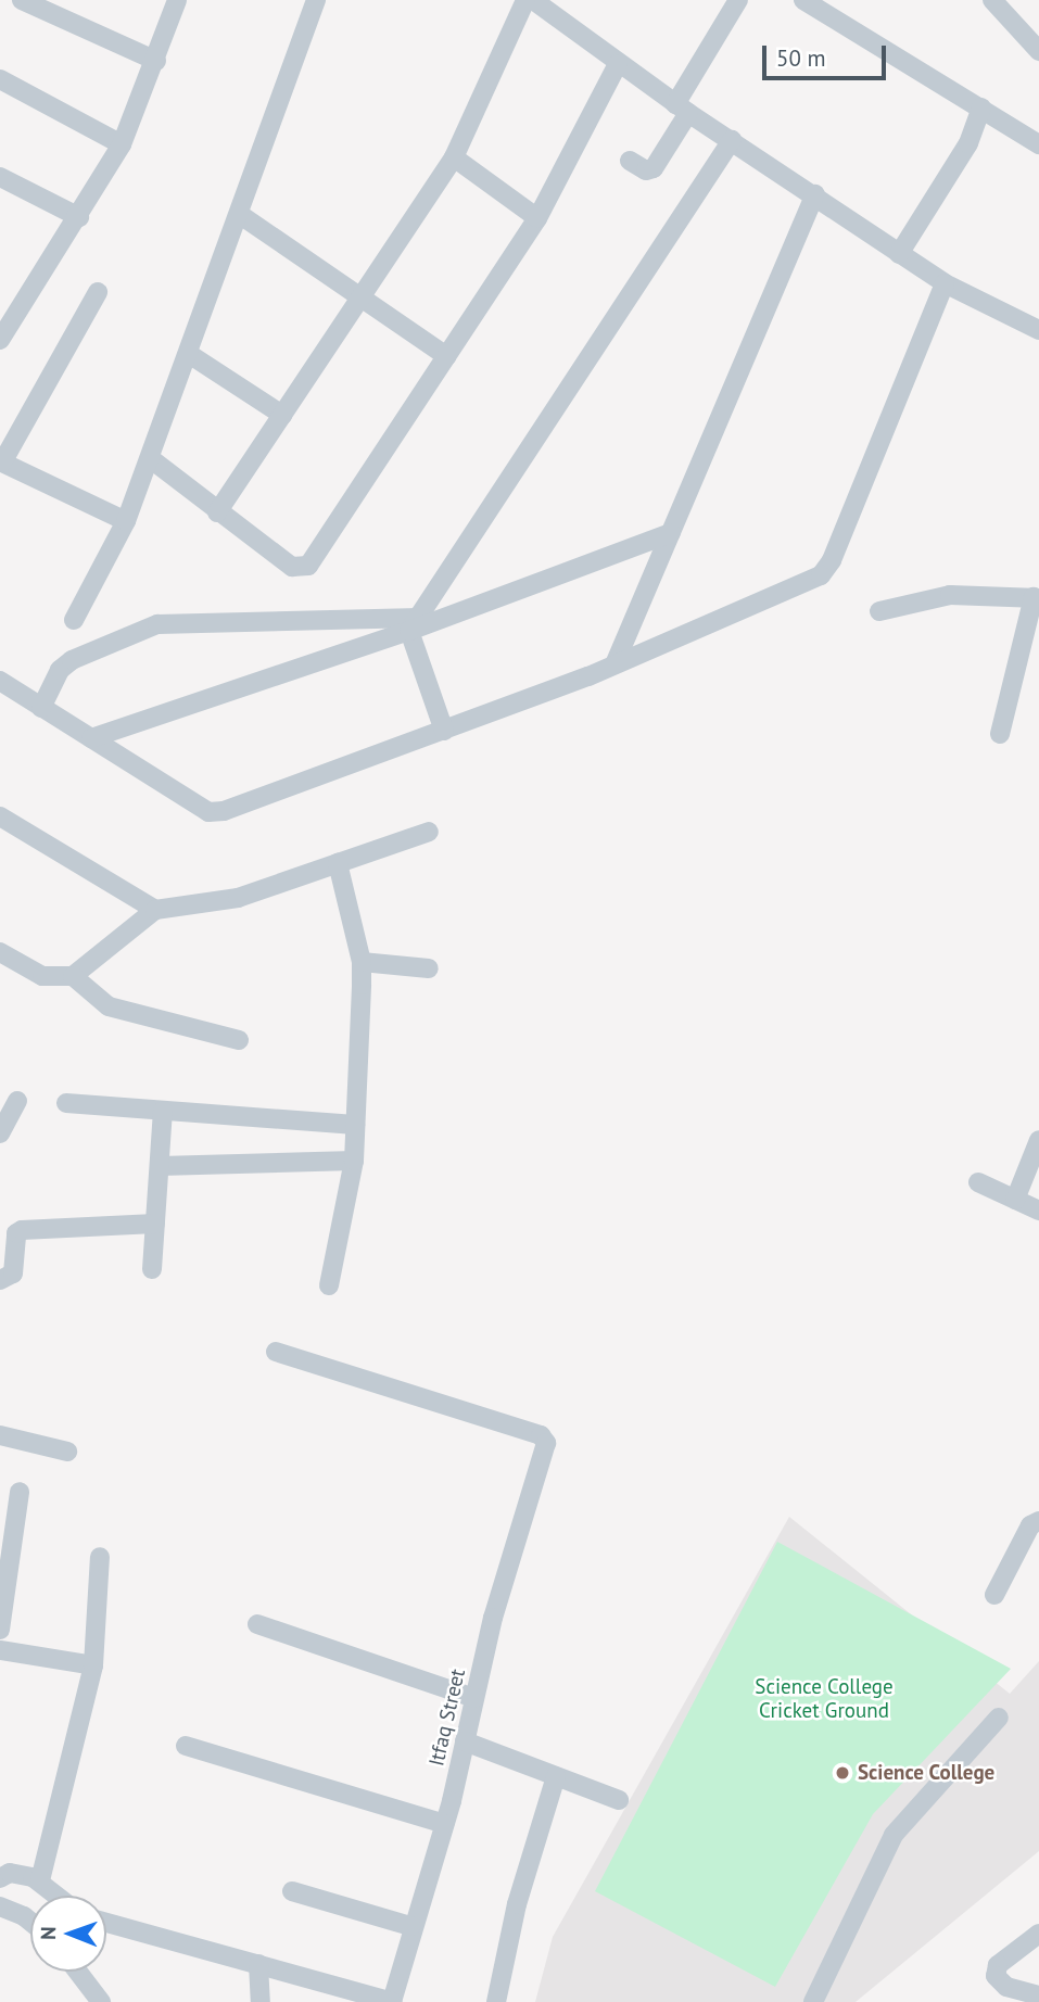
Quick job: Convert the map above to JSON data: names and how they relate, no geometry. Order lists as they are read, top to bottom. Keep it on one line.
{"streets":{"street":["Itfaq Street"]},"parks":["Science College Cricket Ground"],"places":["Science College"],"scale_bar":"50 m","north":"left"}
